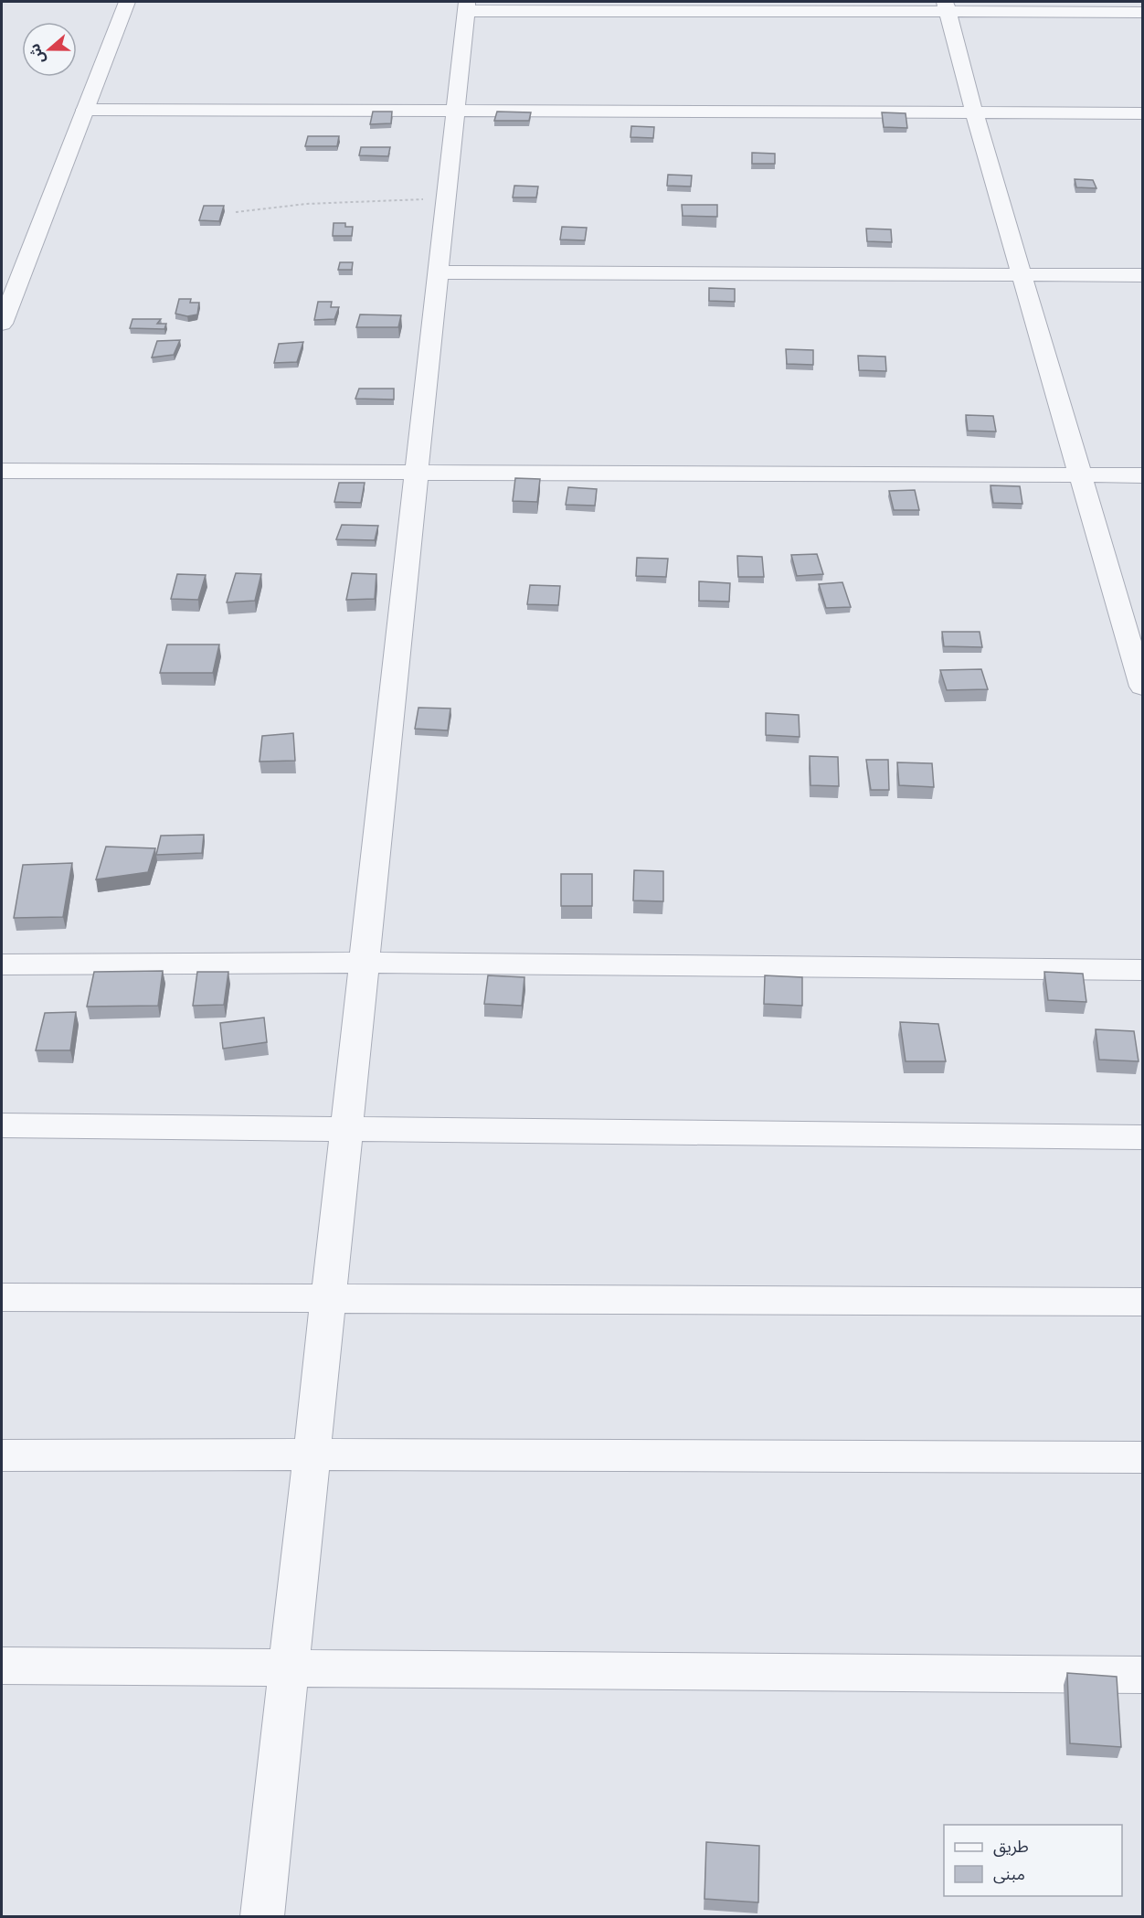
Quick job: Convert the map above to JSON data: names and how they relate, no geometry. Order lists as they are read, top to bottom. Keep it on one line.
{"legend":["طريق","مبنى"],"north":"left"}
